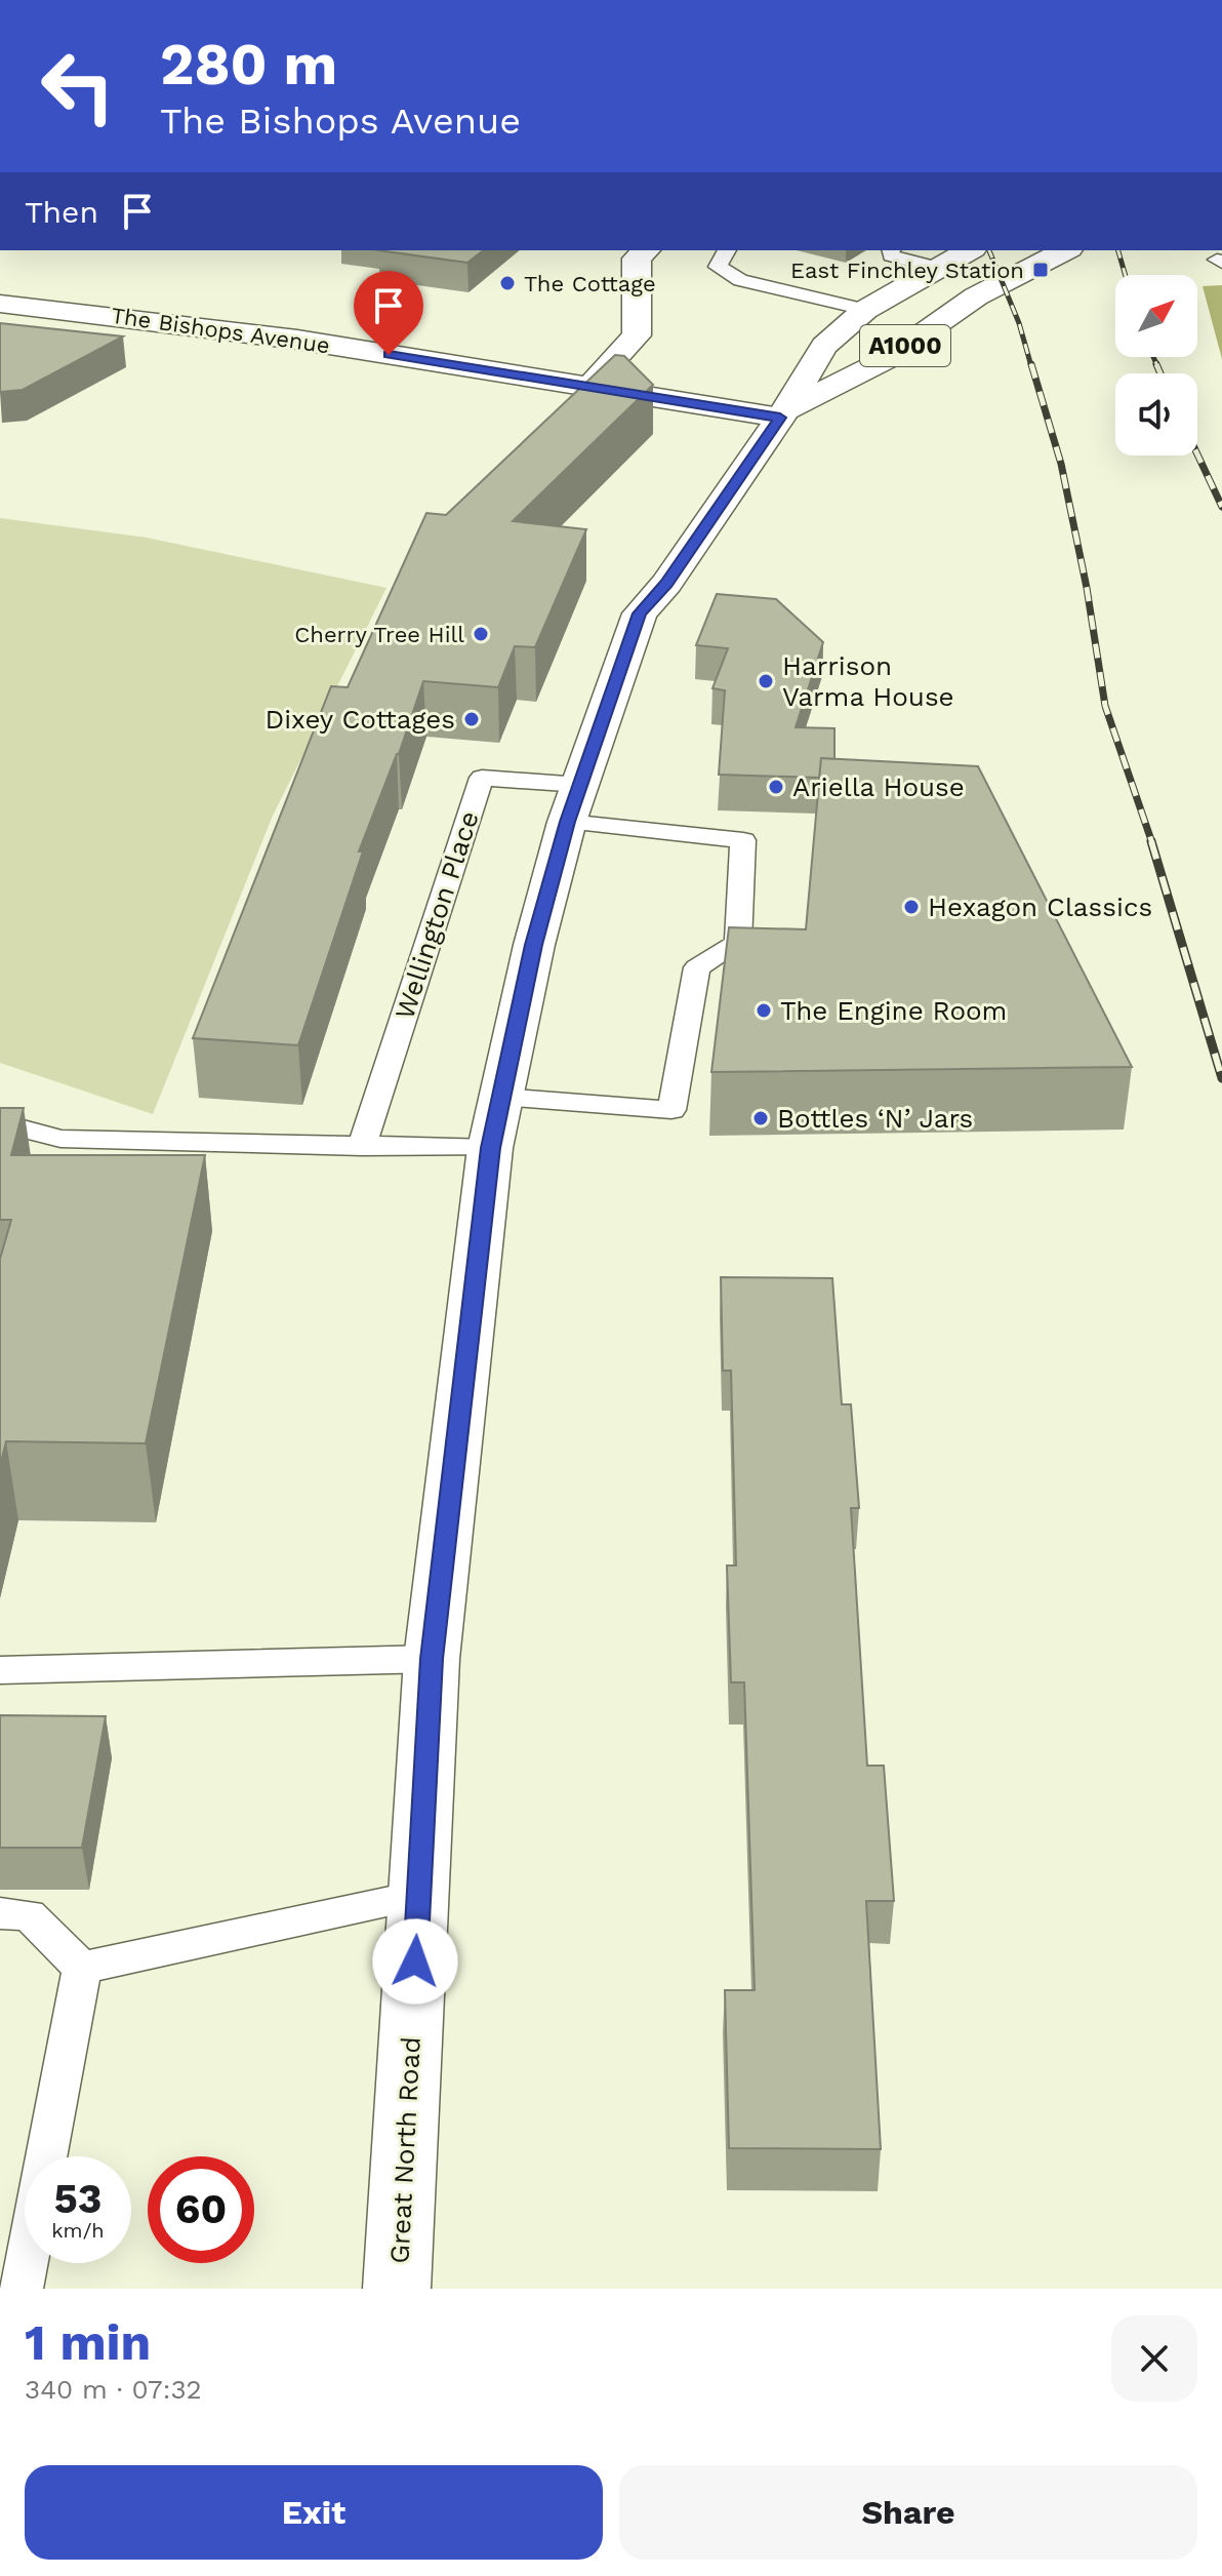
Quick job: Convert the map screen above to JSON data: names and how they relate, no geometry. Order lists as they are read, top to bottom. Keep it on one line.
{"streets":{"main road":["The Bishops Avenue","A1000","Great North Road"],"lane":["Wellington Place"]},"crossings":[["The Bishops Avenue","Great North Road"],["Wellington Place","Great North Road"]],"places":{"transit":["East Finchley Station"],"other":["The Cottage","Cherry Tree Hill","Harrison Varma House","Dixey Cottages","Ariella House","Hexagon Classics","The Engine Room","Bottles ‘N’ Jars"]},"north":"top right","page":{"turn":["280 m","The Bishops Avenue"],"then":"Then","speed":"53 km/h","limit":"60","heading":["1 min","340 m · 07:32"],"buttons":["Exit","Share"]}}
